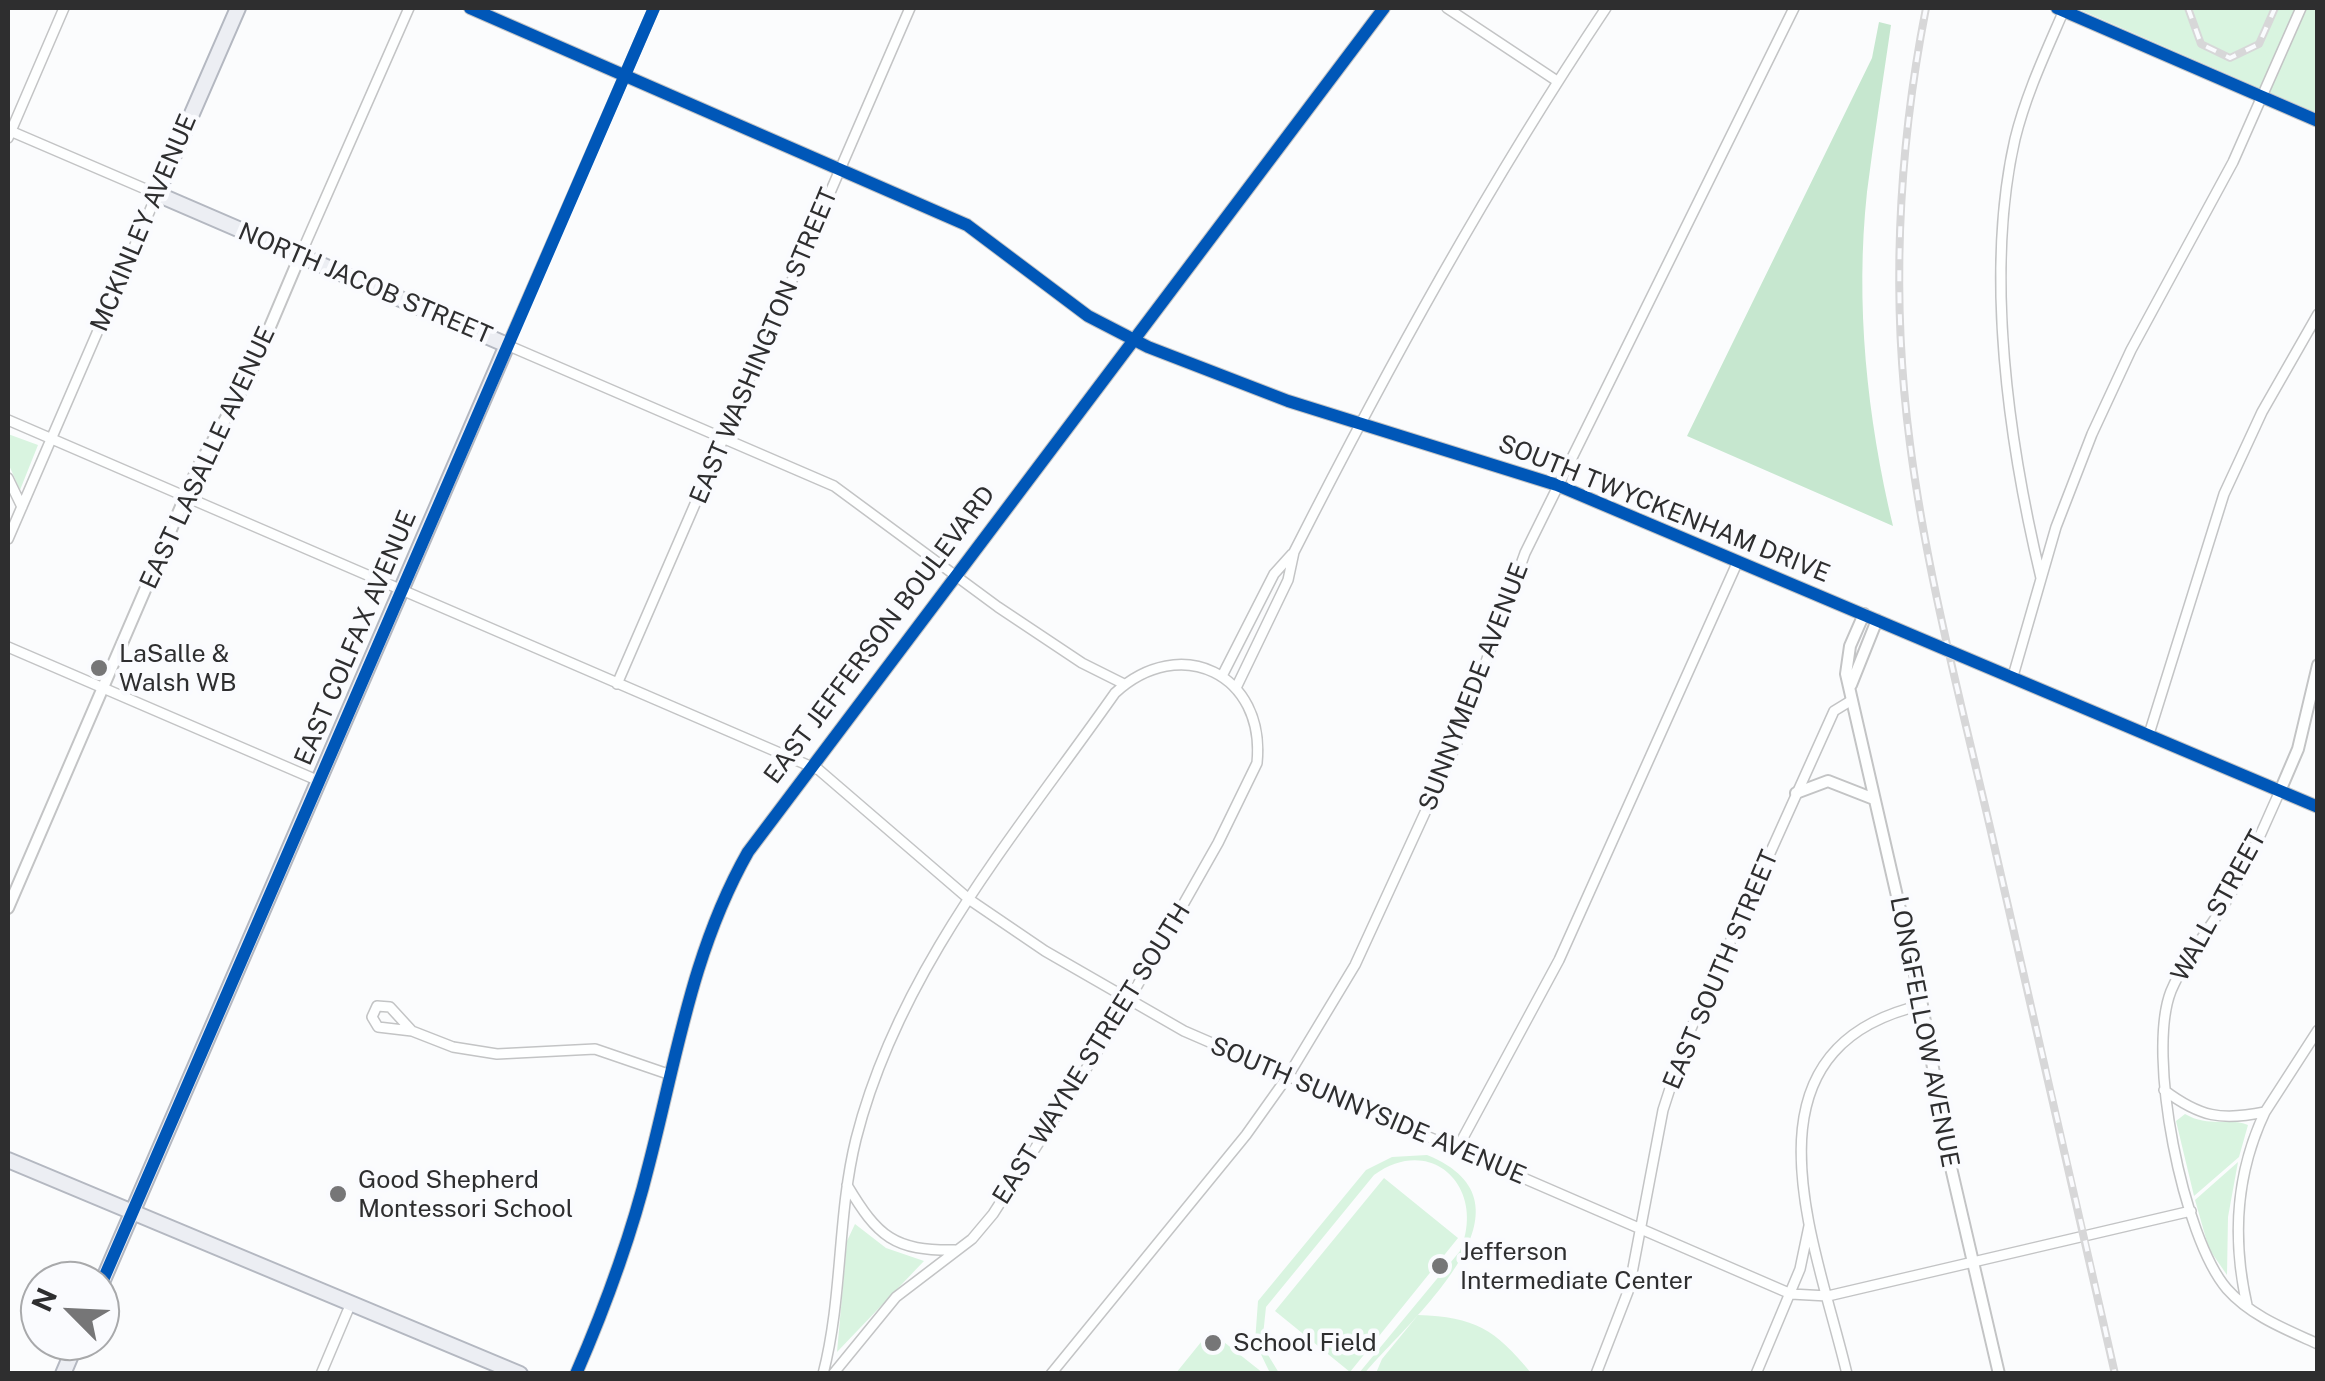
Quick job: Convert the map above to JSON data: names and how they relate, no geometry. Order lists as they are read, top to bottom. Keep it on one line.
{"streets":{"main road":["MCKINLEY AVENUE","NORTH JACOB STREET","EAST COLFAX AVENUE"],"street":["EAST WASHINGTON STREET","EAST LASALLE AVENUE","SOUTH TWYCKENHAM DRIVE","EAST JEFFERSON BOULEVARD","SUNNYMEDE AVENUE","WALL STREET","EAST SOUTH STREET","LONGFELLOW AVENUE","EAST WAYNE STREET SOUTH","SOUTH SUNNYSIDE AVENUE"]},"crossings":[["MCKINLEY AVENUE","NORTH JACOB STREET"],["MCKINLEY AVENUE","SOUTH SUNNYSIDE AVENUE"],["NORTH JACOB STREET","EAST WASHINGTON STREET"],["NORTH JACOB STREET","EAST LASALLE AVENUE"],["NORTH JACOB STREET","EAST JEFFERSON BOULEVARD"],["NORTH JACOB STREET","EAST COLFAX AVENUE"],["EAST WASHINGTON STREET","SOUTH TWYCKENHAM DRIVE"],["EAST WASHINGTON STREET","SOUTH SUNNYSIDE AVENUE"],["EAST LASALLE AVENUE","SOUTH SUNNYSIDE AVENUE"],["SOUTH TWYCKENHAM DRIVE","EAST JEFFERSON BOULEVARD"],["SOUTH TWYCKENHAM DRIVE","EAST COLFAX AVENUE"],["SOUTH TWYCKENHAM DRIVE","SUNNYMEDE AVENUE"],["SOUTH TWYCKENHAM DRIVE","WALL STREET"],["SOUTH TWYCKENHAM DRIVE","LONGFELLOW AVENUE"],["EAST JEFFERSON BOULEVARD","SOUTH SUNNYSIDE AVENUE"],["EAST COLFAX AVENUE","SOUTH SUNNYSIDE AVENUE"],["SUNNYMEDE AVENUE","SOUTH SUNNYSIDE AVENUE"],["WALL STREET","SOUTH SUNNYSIDE AVENUE"],["EAST SOUTH STREET","LONGFELLOW AVENUE"],["EAST SOUTH STREET","SOUTH SUNNYSIDE AVENUE"],["LONGFELLOW AVENUE","SOUTH SUNNYSIDE AVENUE"],["EAST WAYNE STREET SOUTH","SOUTH SUNNYSIDE AVENUE"]],"places":["LaSalle & Walsh WB","Good Shepherd Montessori School","Jefferson Intermediate Center","School Field"],"north":"top left"}
